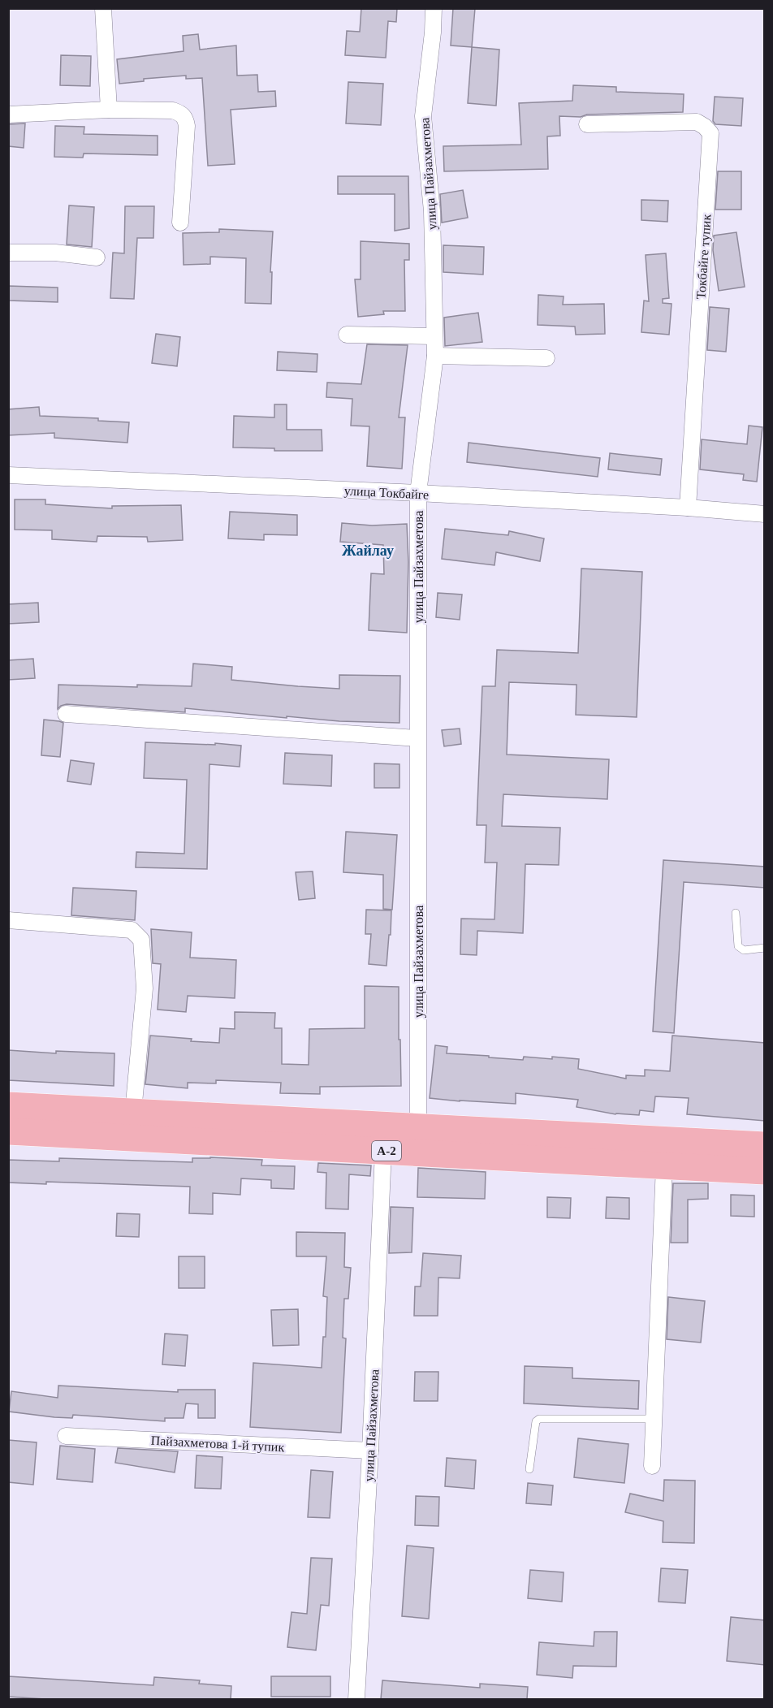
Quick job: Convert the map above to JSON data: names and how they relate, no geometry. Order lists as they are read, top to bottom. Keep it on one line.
{"streets":{"highway":["A-2"],"street":["улица Пайзахметова","Токбайге тупик","улица Токбайге","Пайзахметова 1-й тупик"]},"crossings":[["улица Пайзахметова","улица Токбайге"],["улица Пайзахметова","A-2"],["улица Пайзахметова","Пайзахметова 1-й тупик"],["Токбайге тупик","улица Токбайге"]],"districts":["Жайлау"]}
